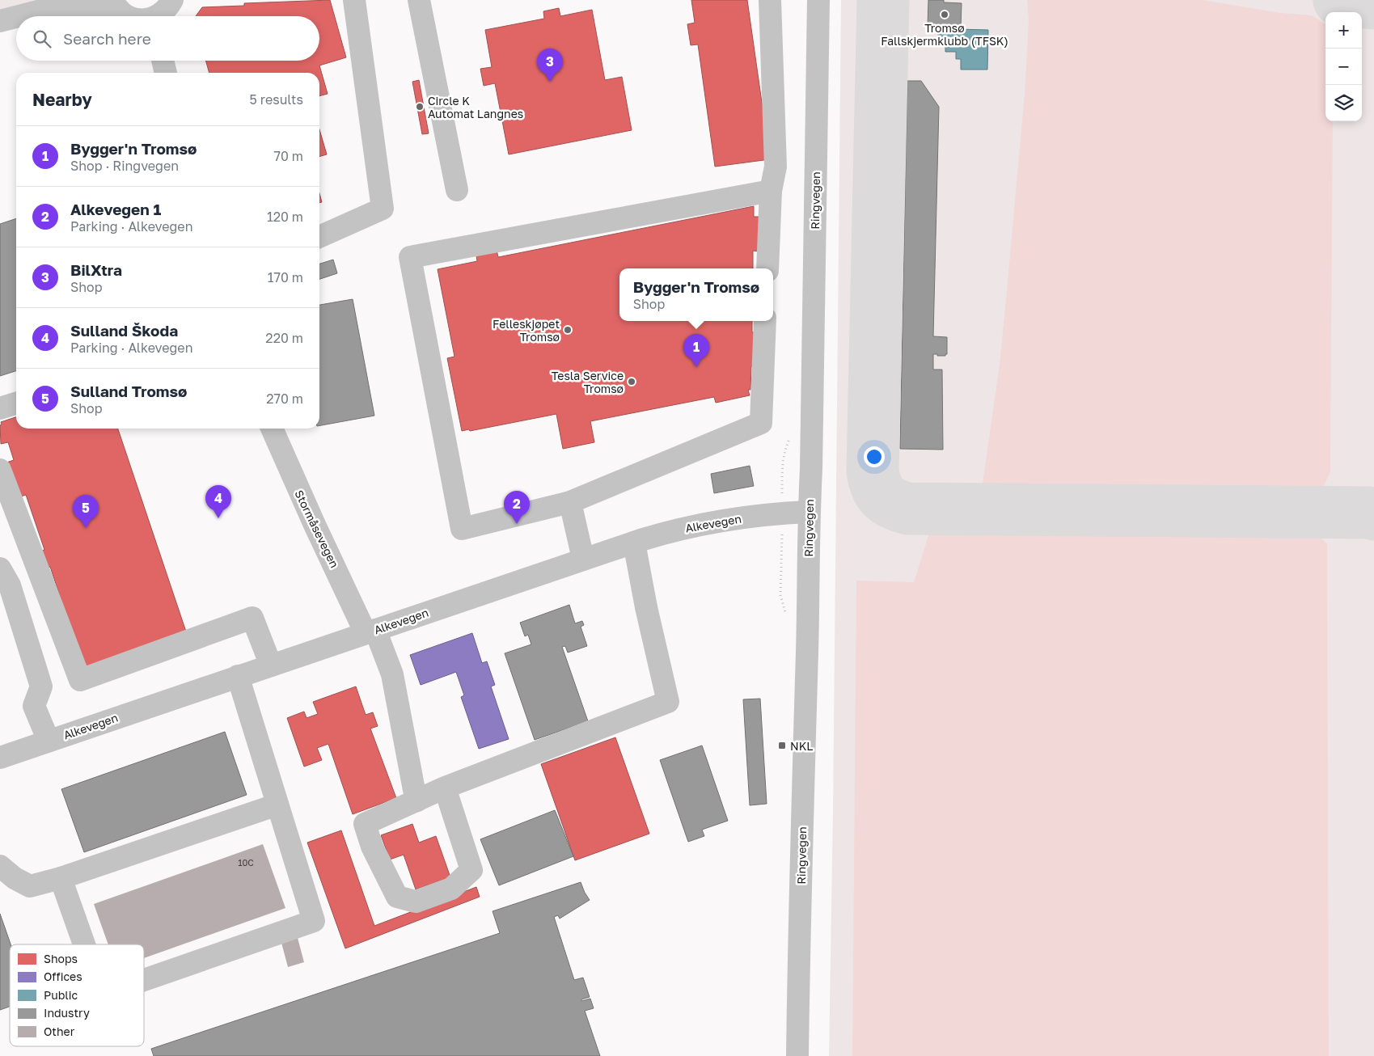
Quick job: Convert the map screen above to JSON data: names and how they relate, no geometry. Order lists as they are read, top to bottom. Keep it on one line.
{"streets":{"street":["Ringvegen","Alkevegen","Stormåsevegen"]},"crossings":[["Ringvegen","Alkevegen"],["Alkevegen","Stormåsevegen"]],"places":{"other":["Tromsø Fallskjermklubb (TFSK)","Circle K Automat Langnes","Felleskjøpet Tromsø","Tesla Service Tromsø"],"transit":["NKL"]},"house_numbers":["10C"],"legend":["Shops","Offices","Public","Industry","Other"],"page":{"map_buttons":["+","−"],"search":"Search here","pins":["3","1","4","2","5"],"heading":["Nearby","5 results"],"list":[{"mark":"1","name":"Bygger'n Tromsø","note":"Shop · Ringvegen","value":"70 m"},{"mark":"2","name":"Alkevegen 1","note":"Parking · Alkevegen","value":"120 m"},{"mark":"3","name":"BilXtra","note":"Shop","value":"170 m"},{"mark":"4","name":"Sulland Škoda","note":"Parking · Alkevegen","value":"220 m"},{"mark":"5","name":"Sulland Tromsø","note":"Shop","value":"270 m"}],"popup":["Bygger'n Tromsø","Shop"]}}
